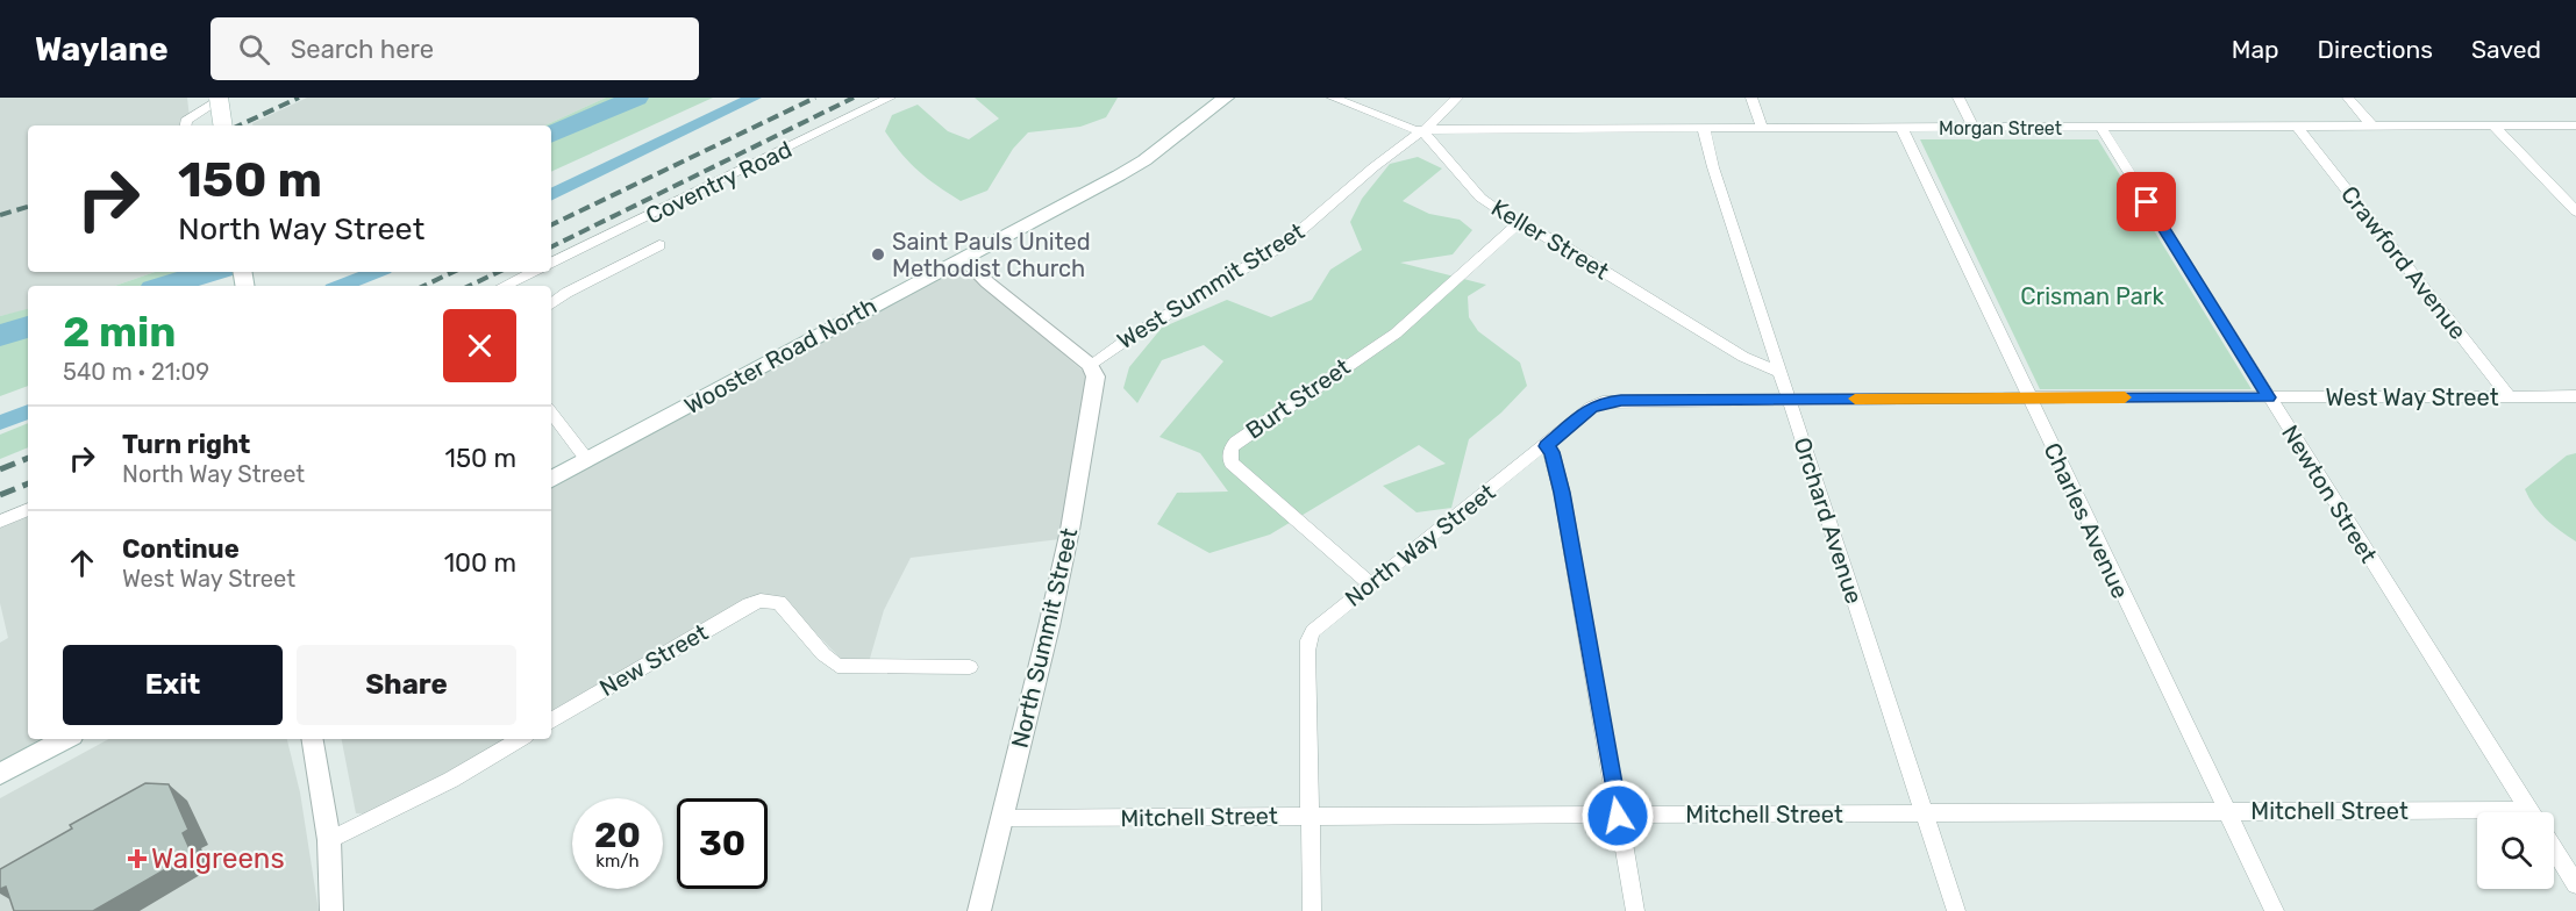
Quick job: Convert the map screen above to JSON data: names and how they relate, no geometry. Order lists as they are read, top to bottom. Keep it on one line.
{"streets":{"main road":["Wooster Road North"],"street":["Morgan Street","Coventry Road","Keller Street","Crawford Avenue","West Summit Street","West Way Street","Burt Street","Newton Street","Orchard Avenue","Charles Avenue","North Way Street","North Summit Street","New Street","Mitchell Street"]},"crossings":[["Morgan Street","Keller Street"],["Morgan Street","Crawford Avenue"],["Morgan Street","West Summit Street"],["Morgan Street","Newton Street"],["Morgan Street","Orchard Avenue"],["Morgan Street","Charles Avenue"],["Keller Street","West Summit Street"],["Keller Street","Burt Street"],["Keller Street","Orchard Avenue"],["Crawford Avenue","West Way Street"],["West Summit Street","North Summit Street"],["West Way Street","Newton Street"],["West Way Street","Orchard Avenue"],["West Way Street","Charles Avenue"],["West Way Street","North Way Street"],["Burt Street","North Way Street"],["Orchard Avenue","North Way Street"],["Orchard Avenue","Mitchell Street"],["Charles Avenue","Mitchell Street"],["North Way Street","Mitchell Street"],["North Summit Street","Mitchell Street"]],"parks":["Crisman Park"],"places":{"other":["Saint Pauls United Methodist Church"],"health":["Walgreens"]},"page":{"header":"Waylane","search":"Search here","nav":["Map","Directions","Saved"],"turn":["150 m","North Way Street"],"heading":["2 min","540 m · 21:09"],"list":[{"name":"Turn right","note":"North Way Street","value":"150 m"},{"name":"Continue","note":"West Way Street","value":"100 m"}],"buttons":["Exit","Share"],"speed":"20 km/h","limit":"30"}}
